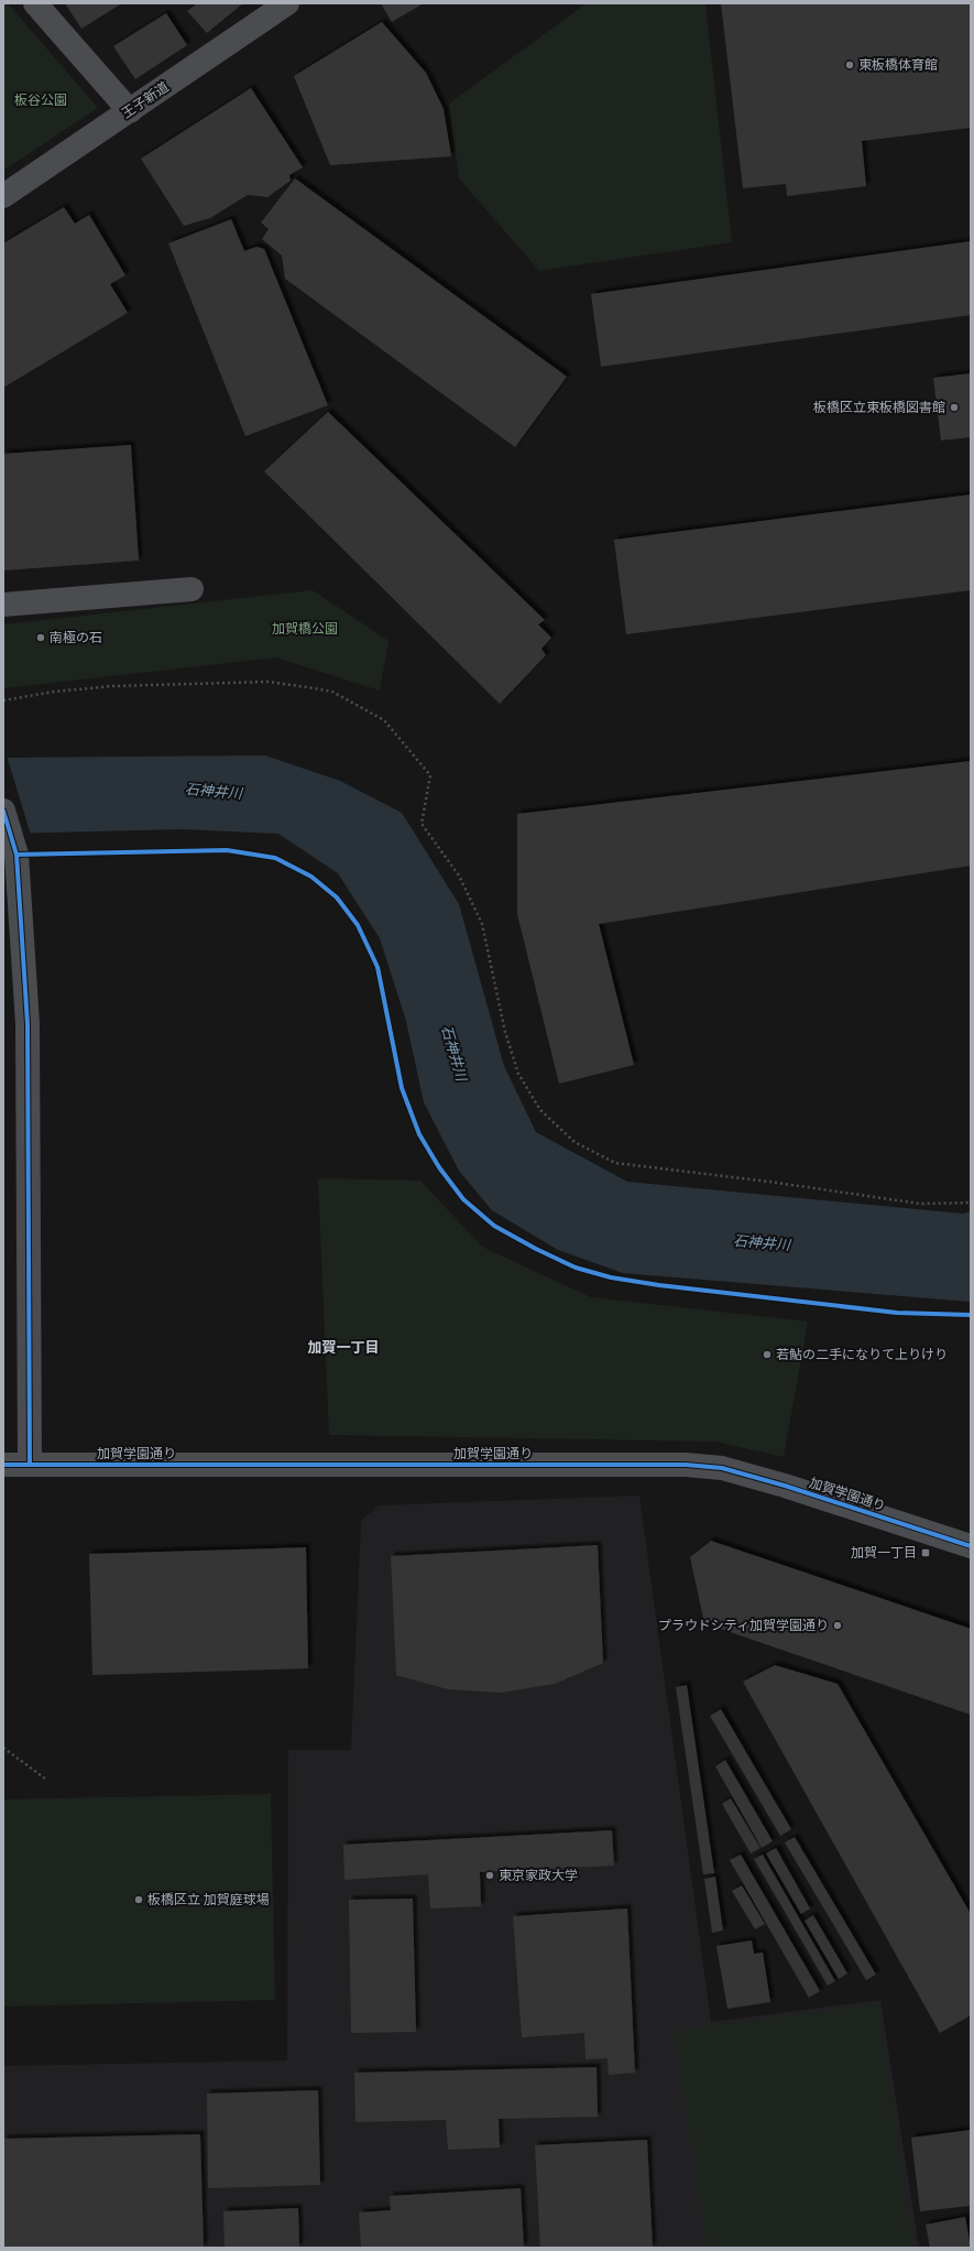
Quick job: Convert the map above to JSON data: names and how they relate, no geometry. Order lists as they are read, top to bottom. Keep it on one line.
{"streets":{"street":["王子新道","加賀学園通り"]},"districts":["加賀一丁目"],"water":["石神井川"],"parks":["板谷公園","加賀橋公園"],"places":{"other":["東板橋体育館","板橋区立東板橋図書館","南極の石","若鮎の二手になりて上りけり","プラウドシティ加賀学園通り","東京家政大学","板橋区立 加賀庭球場"],"transit":["加賀一丁目"]}}
